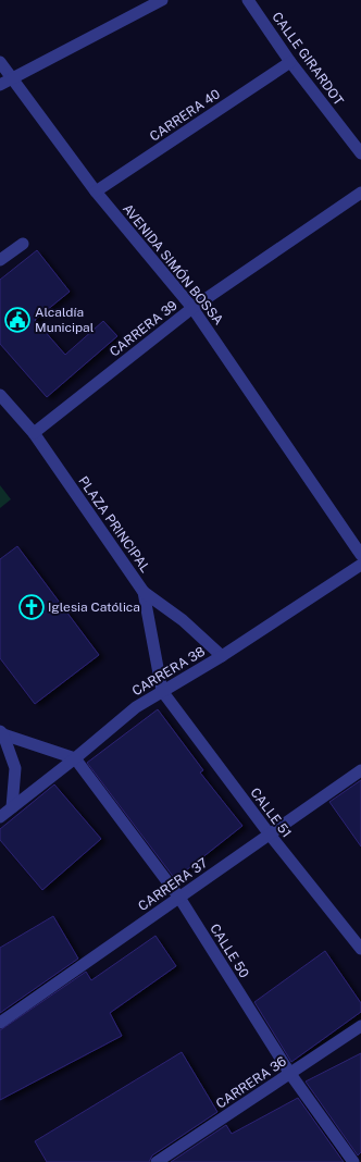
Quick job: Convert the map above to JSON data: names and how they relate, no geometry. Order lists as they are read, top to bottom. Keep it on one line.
{"streets":{"street":["CALLE GIRARDOT","CARRERA 40","AVENIDA SIMÓN BOSSA","CARRERA 39","PLAZA PRINCIPAL","CARRERA 38","CALLE 51","CARRERA 37","CALLE 50","CARRERA 36"]},"crossings":[["CALLE GIRARDOT","CARRERA 40"],["CARRERA 40","AVENIDA SIMÓN BOSSA"],["AVENIDA SIMÓN BOSSA","CARRERA 39"],["CARRERA 39","PLAZA PRINCIPAL"],["PLAZA PRINCIPAL","CARRERA 38"],["PLAZA PRINCIPAL","CALLE 51"],["CARRERA 38","CALLE 51"],["CARRERA 38","CALLE 50"],["CALLE 51","CARRERA 37"],["CARRERA 37","CALLE 50"],["CALLE 50","CARRERA 36"]],"places":{"public building":["Alcaldía Municipal"],"church":["Iglesia Católica"]}}
